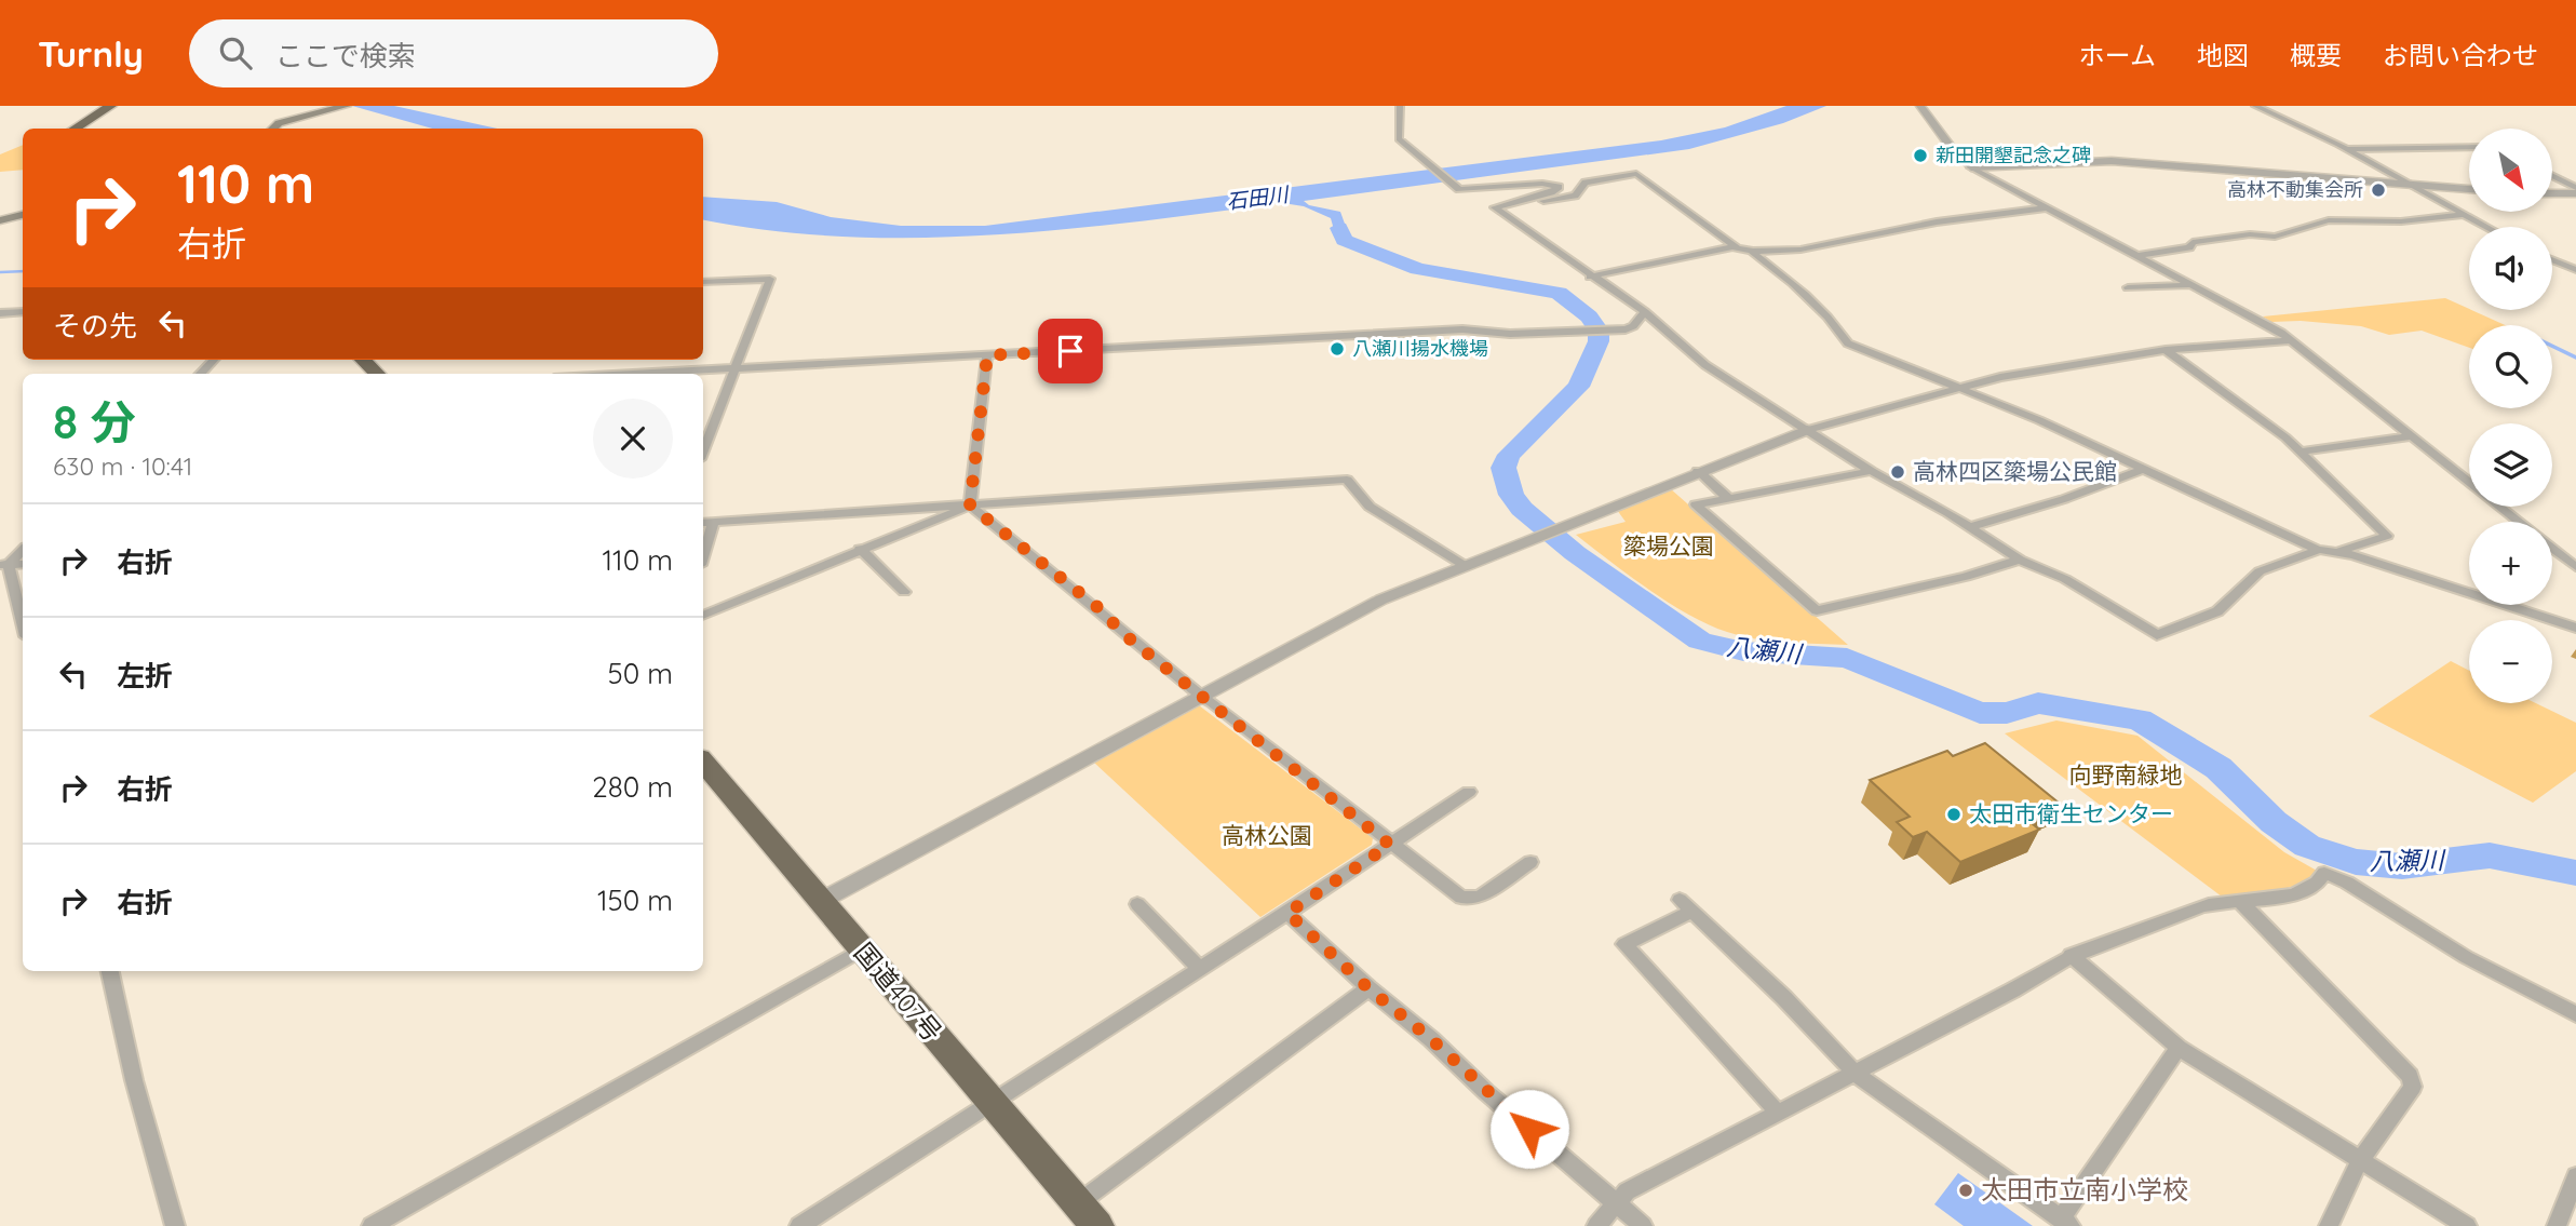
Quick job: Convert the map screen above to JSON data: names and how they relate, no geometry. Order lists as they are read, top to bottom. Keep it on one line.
{"streets":{"highway":["国道407号"]},"water":["石田川","八瀬川"],"parks":["簗場公園","向野南緑地","高林公園"],"places":["新田開墾記念之碑","高林不動集会所","八瀬川揚水機場","高林四区簗場公民館","太田市衛生センター","太田市立南小学校"],"north":"bottom right","page":{"header":"Turnly","search":"ここで検索","nav":["ホーム","地図","概要","お問い合わせ"],"map_buttons":["+","−"],"turn":["110 m","右折"],"then":"その先","heading":["8 分","630 m · 10:41"],"list":[{"name":"右折","value":"110 m"},{"name":"左折","value":"50 m"},{"name":"右折","value":"280 m"},{"name":"右折","value":"150 m"}]}}
